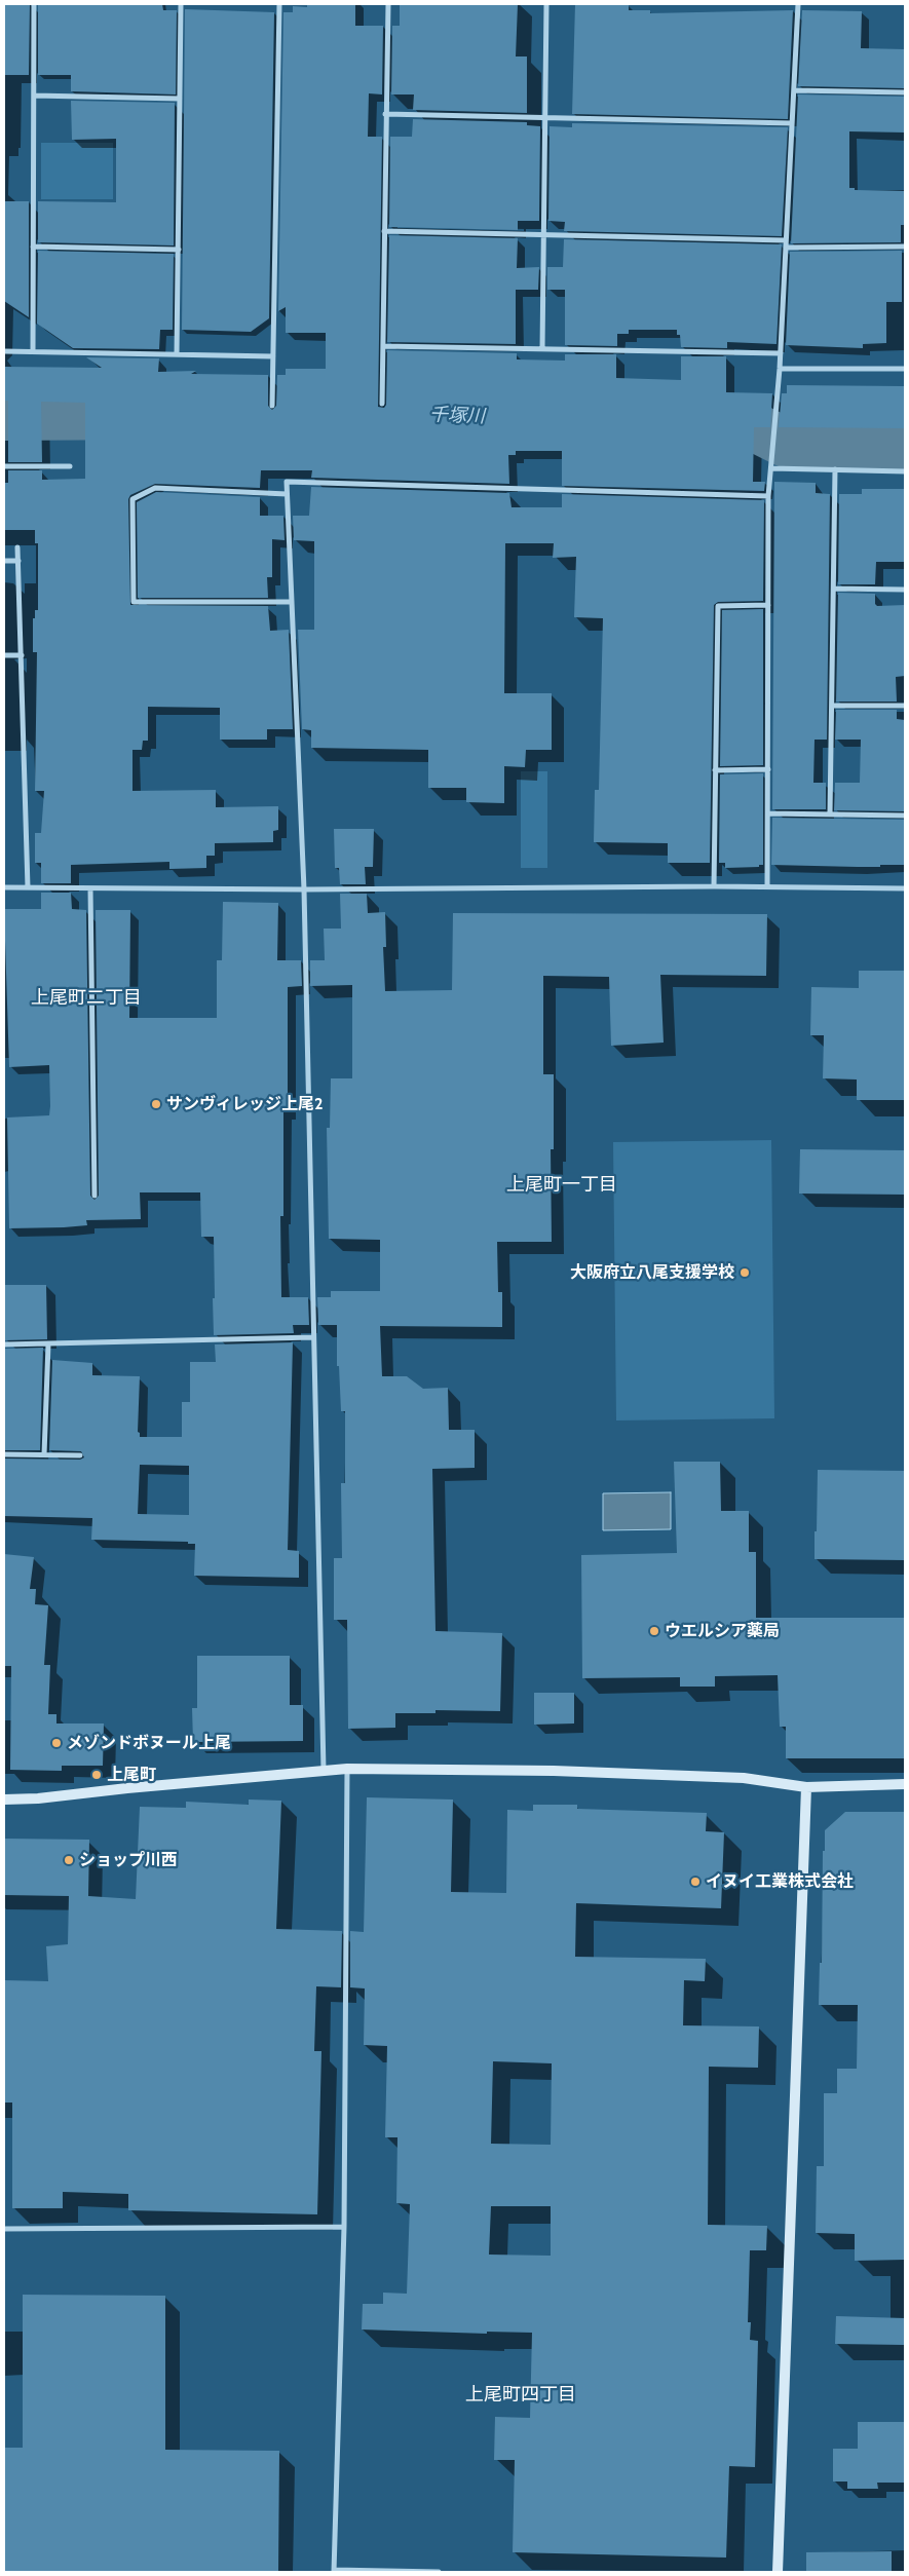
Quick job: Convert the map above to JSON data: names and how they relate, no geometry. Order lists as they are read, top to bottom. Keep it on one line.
{"districts":["上尾町二丁目","上尾町一丁目","上尾町四丁目"],"water":["千塚川"],"places":["サンヴィレッジ上尾2","大阪府立八尾支援学校","ウエルシア薬局","メゾンドボヌール上尾","上尾町","ショップ川西","イヌイ工業株式会社"]}
